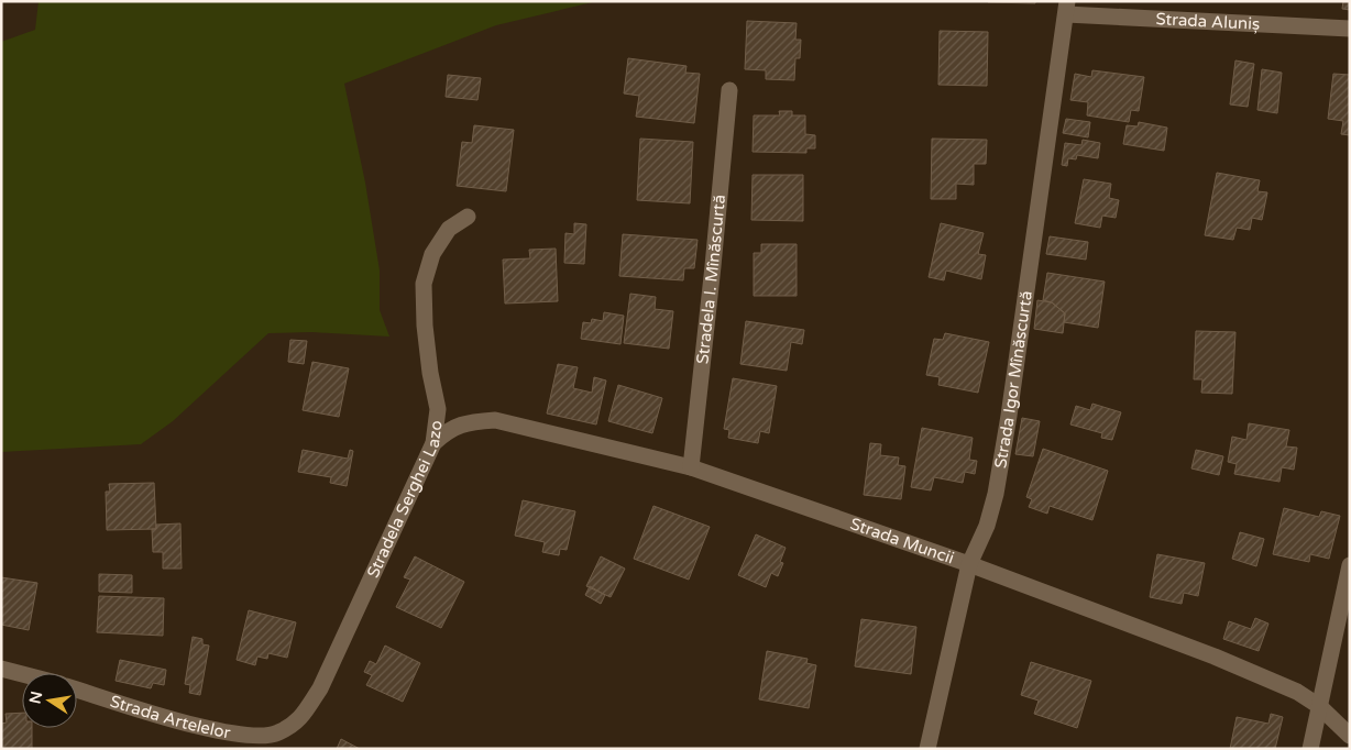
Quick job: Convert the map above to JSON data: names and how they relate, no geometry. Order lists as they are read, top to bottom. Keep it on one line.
{"streets":{"street":["Strada Aluniș","Stradela I. Mînăscurtă","Strada Igor Mînăscurtă","Stradela Serghei Lazo","Strada Muncii","Strada Artelelor"]},"crossings":[["Strada Aluniș","Strada Igor Mînăscurtă"],["Stradela I. Mînăscurtă","Strada Muncii"],["Strada Igor Mînăscurtă","Strada Muncii"],["Stradela Serghei Lazo","Strada Muncii"],["Stradela Serghei Lazo","Strada Artelelor"]],"north":"left"}
